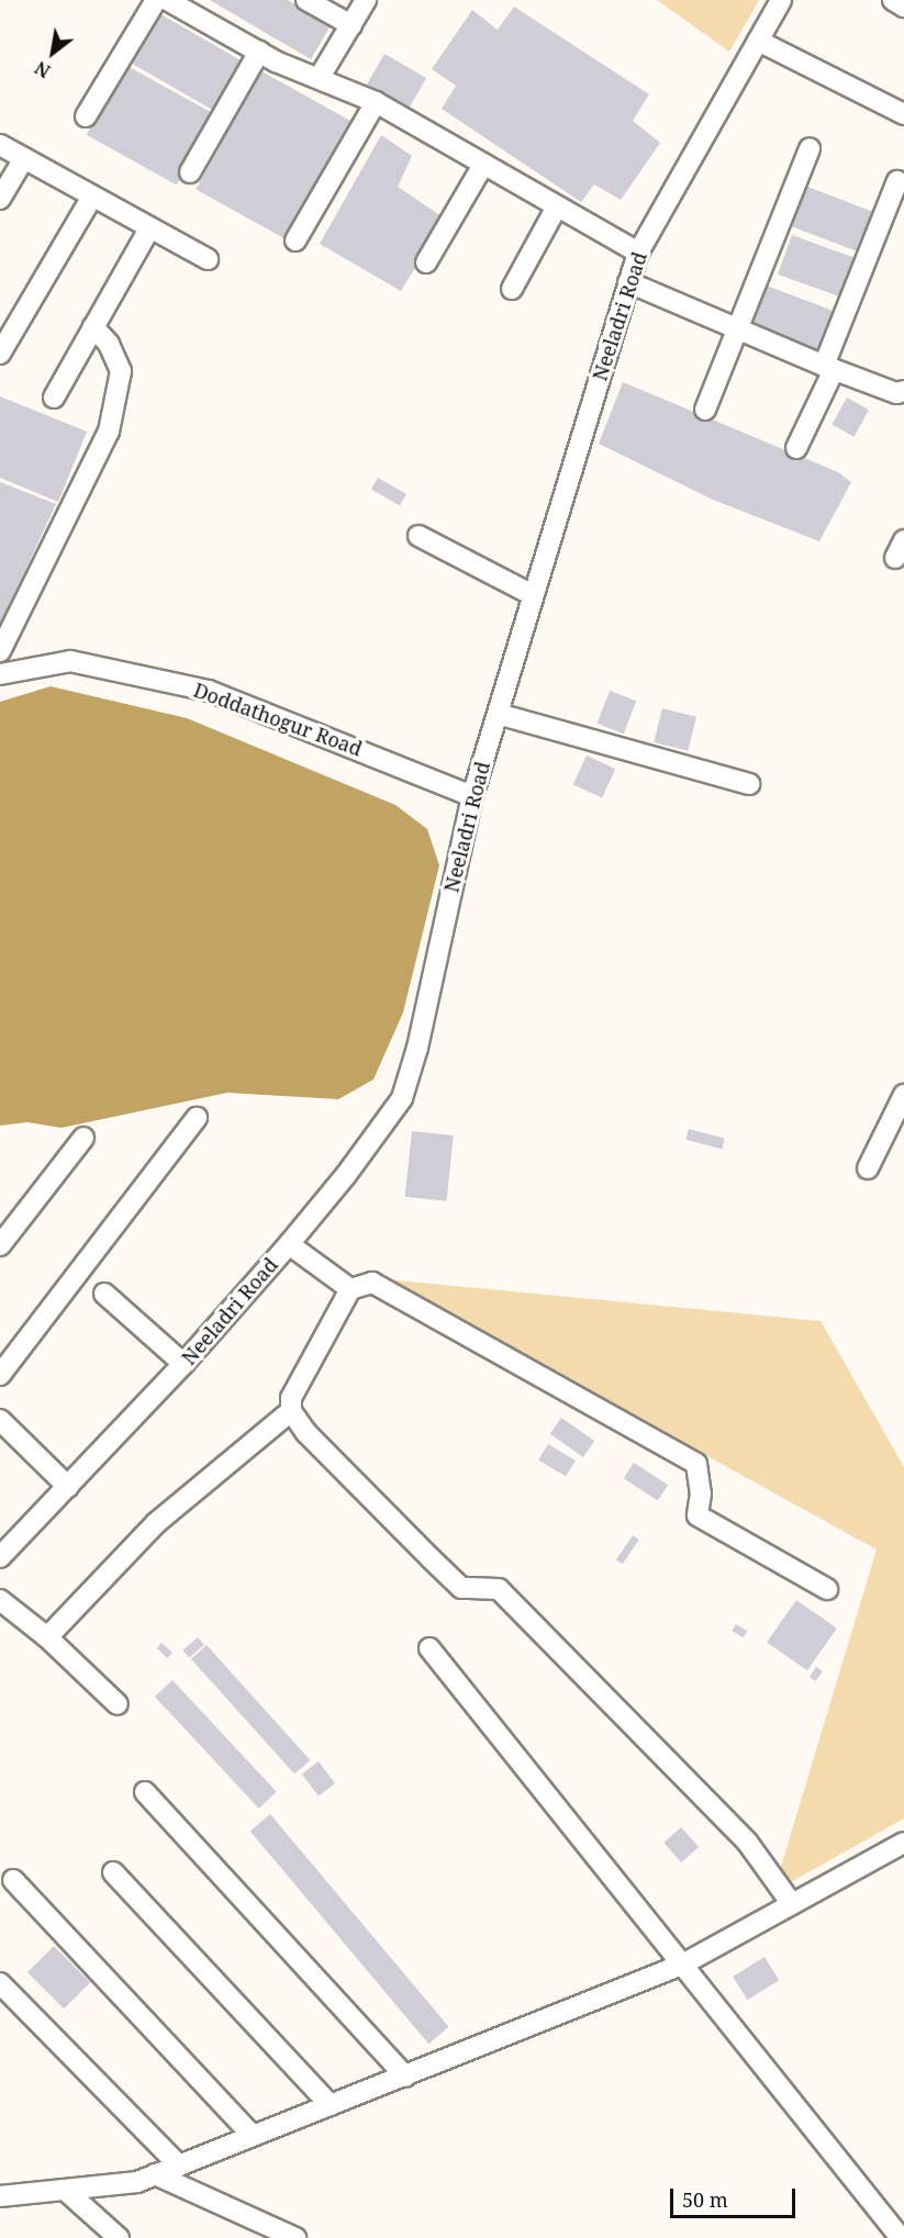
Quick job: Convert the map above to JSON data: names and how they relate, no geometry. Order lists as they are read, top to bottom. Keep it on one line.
{"streets":{"street":["Neeladri Road","Doddathogur Road"]},"crossings":[["Neeladri Road","Doddathogur Road"]],"scale_bar":"50 m","north":"bottom left"}
